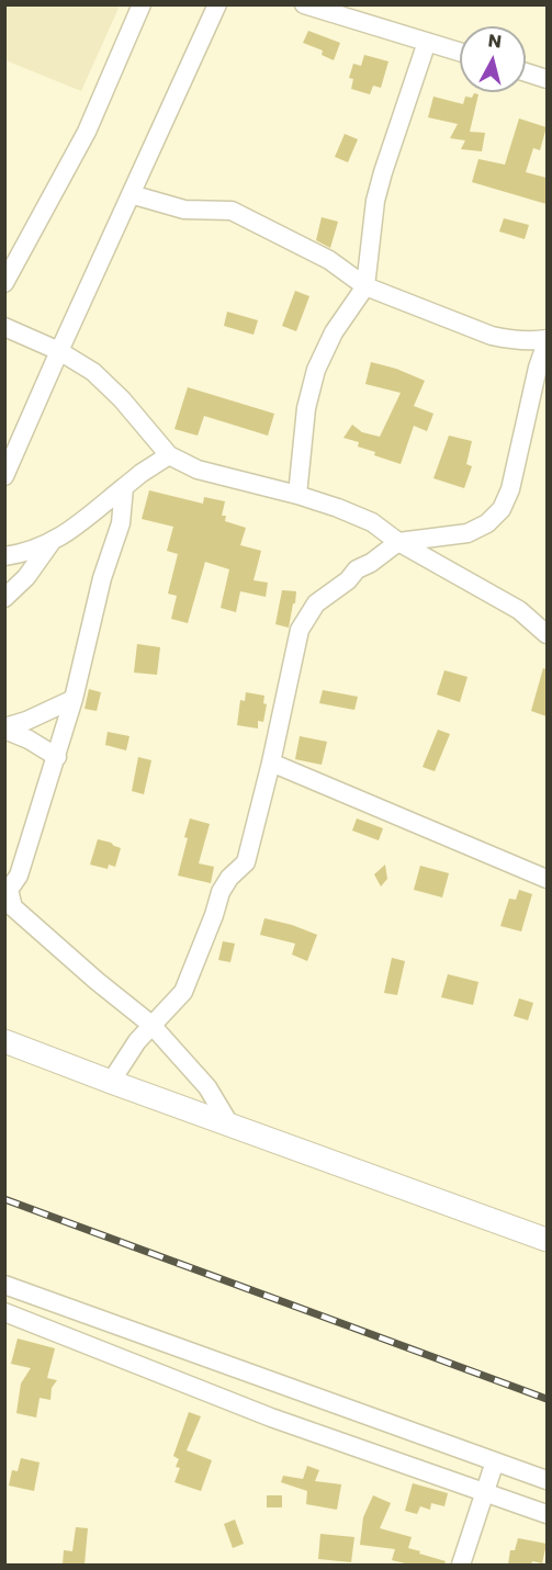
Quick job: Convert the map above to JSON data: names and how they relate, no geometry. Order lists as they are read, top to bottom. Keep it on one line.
{"north":"top"}
